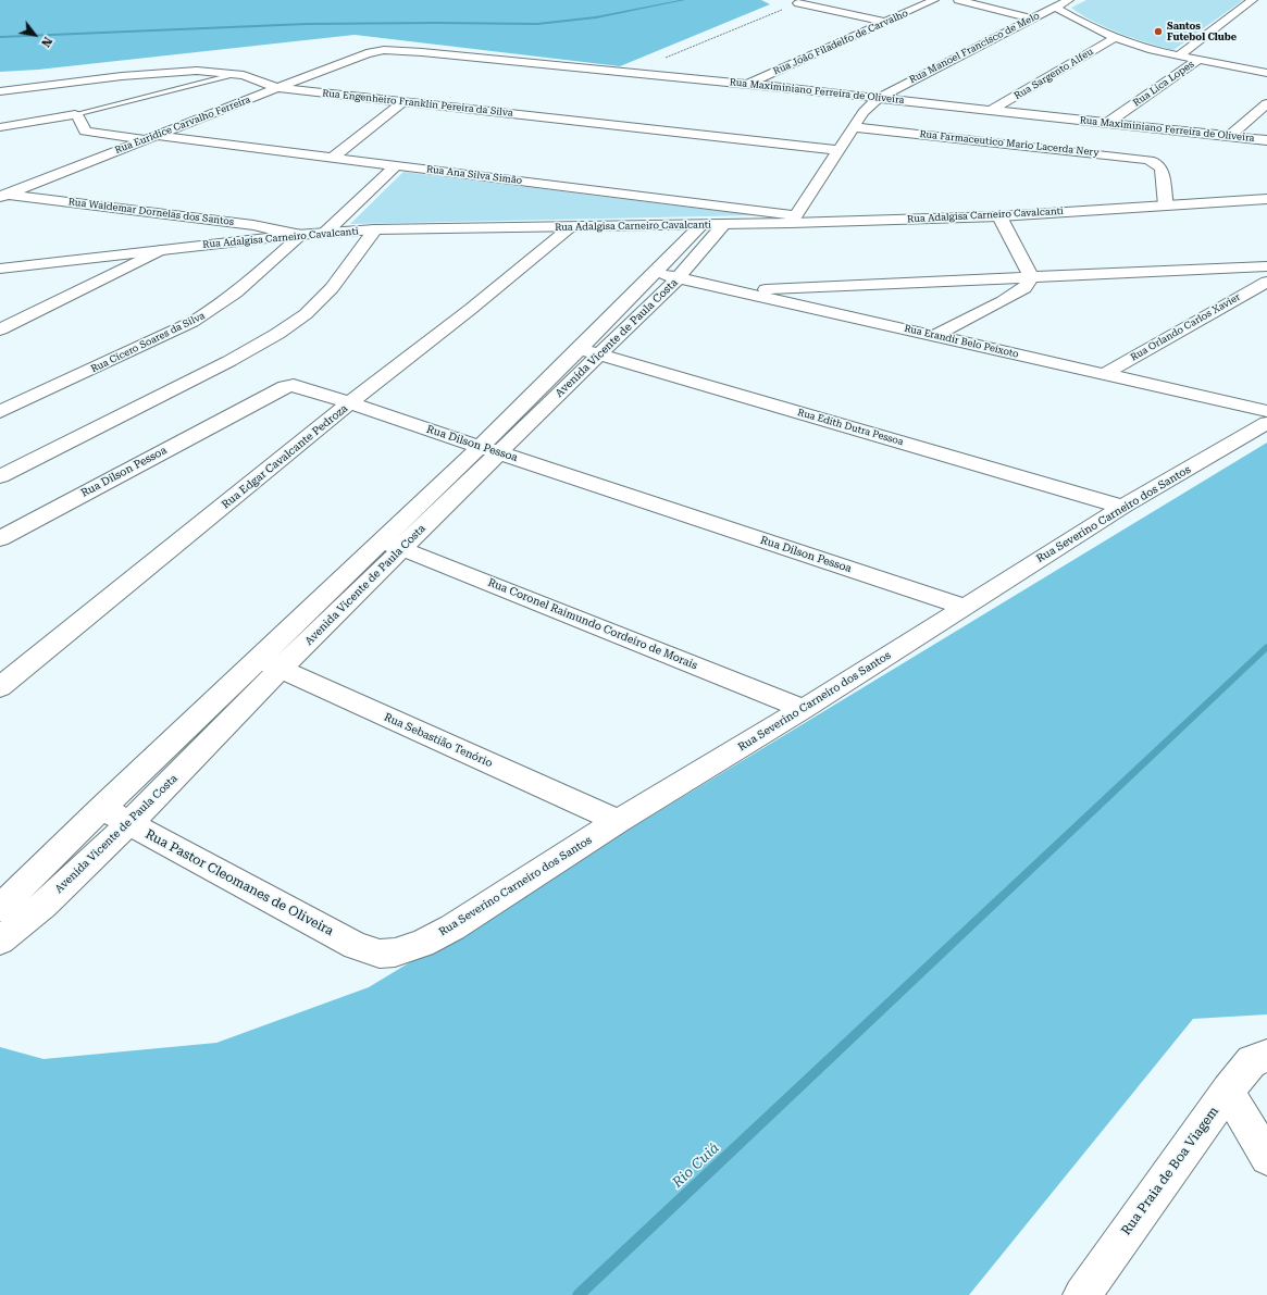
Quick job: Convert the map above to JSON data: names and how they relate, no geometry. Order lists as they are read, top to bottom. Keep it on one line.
{"streets":{"street":["Rua João Filadelfo de Carvalho","Rua Manoel Francisco de Melo","Rua Sargento Alfeu","Rua Lica Lopes","Rua Maximiniano Ferreira de Oliveira","Rua Engenheiro Franklin Pereira da Silva","Rua Euridice Carvalho Ferreira","Rua Farmaceutico Mario Lacerda Nery","Rua Ana Silva Simão","Rua Waldemar Dornelas dos Santos","Rua Adalgisa Carneiro Cavalcanti","Rua Orlando Carlos Xavier","Avenida Vicente de Paula Costa","Rua Erandir Belo Peixoto","Rua Cícero Soares da Silva","Rua Edith Dutra Pessoa","Rua Dilson Pessoa","Rua Edgar Cavalcante Pedroza","Rua Severino Carneiro dos Santos","Rua Coronel Raimundo Cordeiro de Morais","Rua Sebastião Tenório","Rua Pastor Cleomanes de Oliveira","Rua Praia de Boa Viagem"]},"crossings":[["Rua João Filadelfo de Carvalho","Rua Maximiniano Ferreira de Oliveira"],["Rua Manoel Francisco de Melo","Rua Maximiniano Ferreira de Oliveira"],["Rua Manoel Francisco de Melo","Rua Engenheiro Franklin Pereira da Silva"],["Rua Manoel Francisco de Melo","Rua Farmaceutico Mario Lacerda Nery"],["Rua Manoel Francisco de Melo","Rua Ana Silva Simão"],["Rua Manoel Francisco de Melo","Rua Adalgisa Carneiro Cavalcanti"],["Rua Sargento Alfeu","Rua Maximiniano Ferreira de Oliveira"],["Rua Lica Lopes","Rua Maximiniano Ferreira de Oliveira"],["Rua Maximiniano Ferreira de Oliveira","Rua Euridice Carvalho Ferreira"],["Rua Engenheiro Franklin Pereira da Silva","Rua Euridice Carvalho Ferreira"],["Rua Euridice Carvalho Ferreira","Rua Ana Silva Simão"],["Rua Euridice Carvalho Ferreira","Rua Waldemar Dornelas dos Santos"],["Rua Farmaceutico Mario Lacerda Nery","Rua Adalgisa Carneiro Cavalcanti"],["Rua Ana Silva Simão","Rua Adalgisa Carneiro Cavalcanti"],["Rua Waldemar Dornelas dos Santos","Rua Adalgisa Carneiro Cavalcanti"],["Rua Waldemar Dornelas dos Santos","Rua Cícero Soares da Silva"],["Rua Adalgisa Carneiro Cavalcanti","Avenida Vicente de Paula Costa"],["Rua Adalgisa Carneiro Cavalcanti","Rua Cícero Soares da Silva"],["Rua Adalgisa Carneiro Cavalcanti","Rua Edgar Cavalcante Pedroza"],["Rua Orlando Carlos Xavier","Rua Erandir Belo Peixoto"],["Avenida Vicente de Paula Costa","Rua Erandir Belo Peixoto"],["Avenida Vicente de Paula Costa","Rua Edith Dutra Pessoa"],["Avenida Vicente de Paula Costa","Rua Dilson Pessoa"],["Avenida Vicente de Paula Costa","Rua Coronel Raimundo Cordeiro de Morais"],["Avenida Vicente de Paula Costa","Rua Sebastião Tenório"],["Avenida Vicente de Paula Costa","Rua Pastor Cleomanes de Oliveira"],["Rua Edith Dutra Pessoa","Rua Severino Carneiro dos Santos"],["Rua Dilson Pessoa","Rua Edgar Cavalcante Pedroza"],["Rua Dilson Pessoa","Rua Severino Carneiro dos Santos"],["Rua Severino Carneiro dos Santos","Rua Coronel Raimundo Cordeiro de Morais"],["Rua Severino Carneiro dos Santos","Rua Sebastião Tenório"],["Rua Severino Carneiro dos Santos","Rua Pastor Cleomanes de Oliveira"]],"water":["Rio Cuiá"],"places":["Santos Futebol Clube"],"north":"bottom right"}
